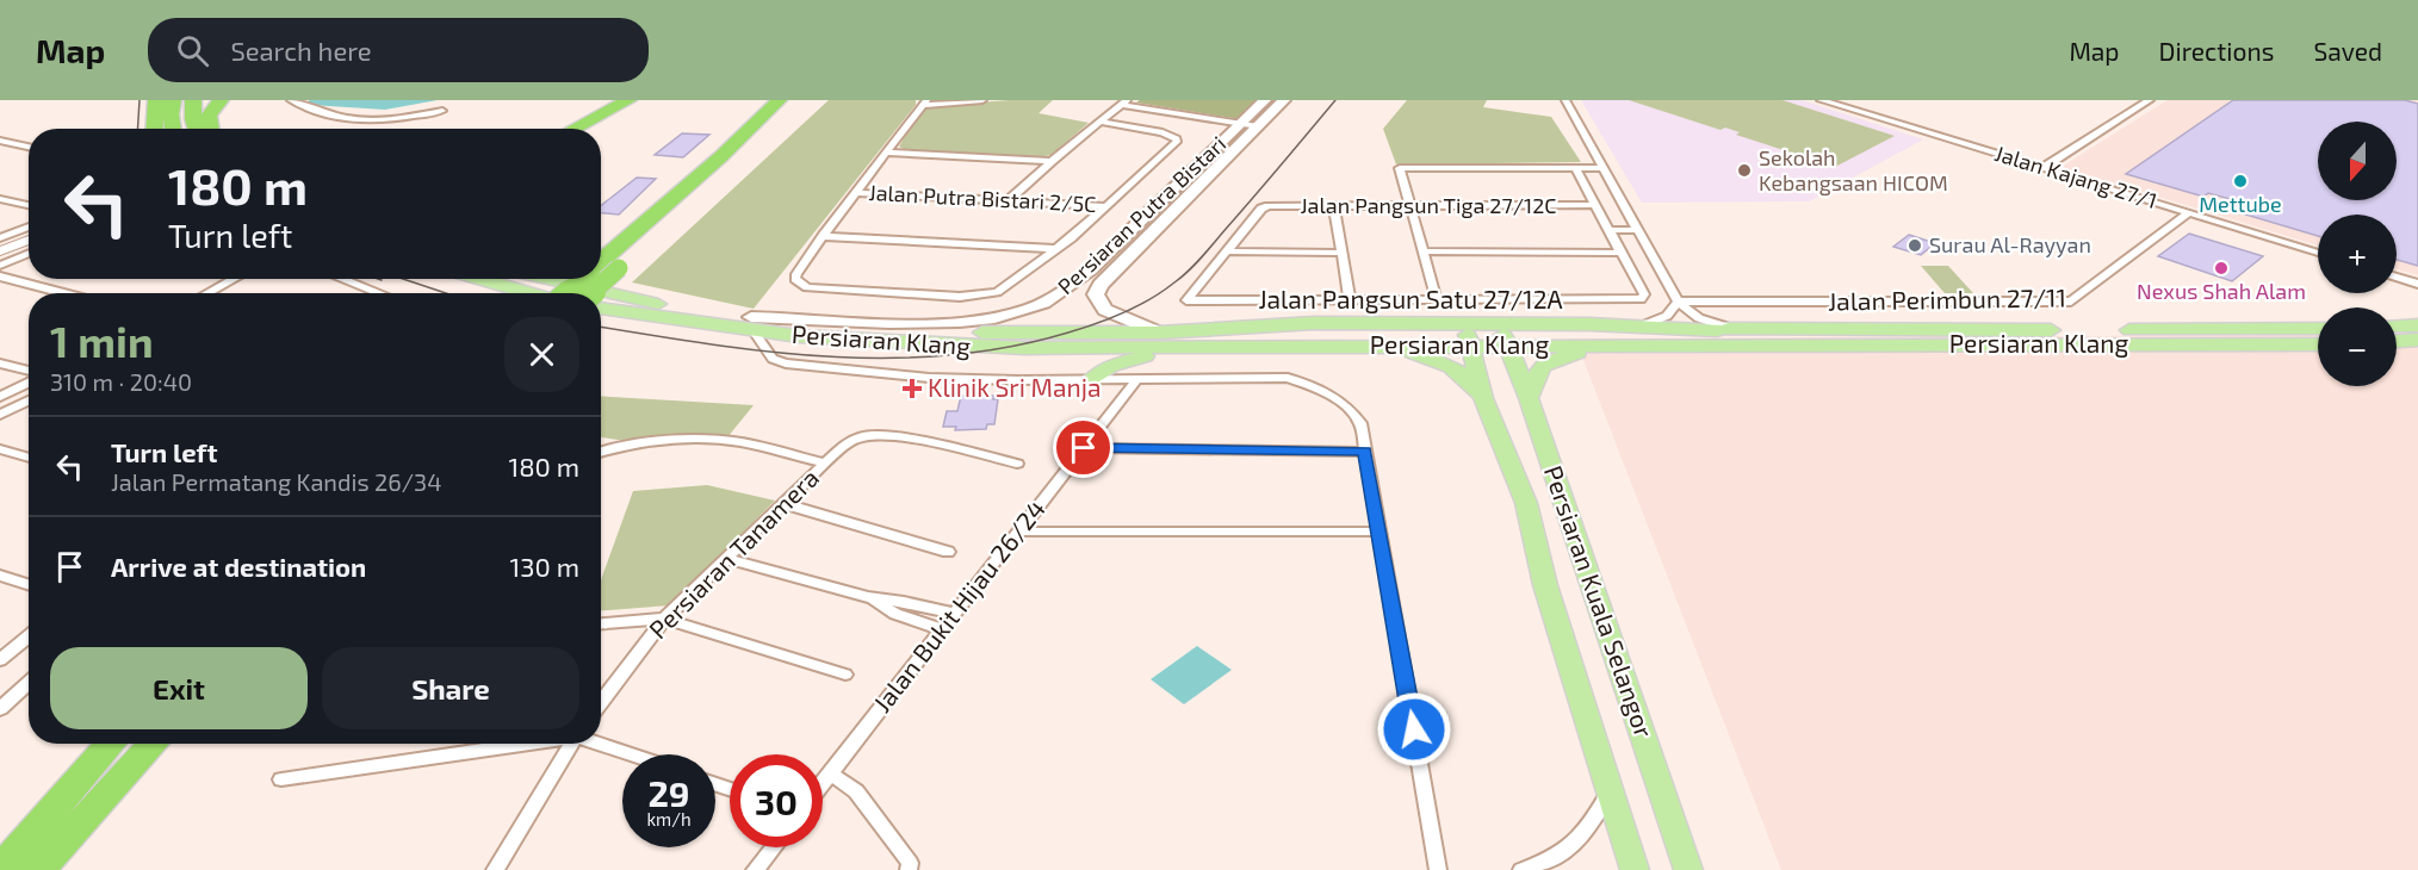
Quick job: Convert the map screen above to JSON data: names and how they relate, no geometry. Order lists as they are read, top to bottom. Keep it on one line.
{"streets":{"main road":["Persiaran Putra Bistari","Persiaran Klang","Persiaran Kuala Selangor"],"street":["Jalan Kajang 27/1","Jalan Putra Bistari 2/5C","Jalan Pangsun Tiga 27/12C","Jalan Pangsun Satu 27/12A","Jalan Perimbun 27/11","Persiaran Tanamera","Jalan Bukit Hijau 26/24"]},"crossings":[["Jalan Kajang 27/1","Jalan Perimbun 27/11"],["Jalan Pangsun Tiga 27/12C","Jalan Pangsun Satu 27/12A"],["Persiaran Putra Bistari","Persiaran Klang"],["Persiaran Klang","Persiaran Kuala Selangor"]],"places":{"other":["Sekolah Kebangsaan HICOM","Mettube","Surau Al-Rayyan","Nexus Shah Alam"],"health":["Klinik Sri Manja"]},"north":"bottom","page":{"header":"Map","search":"Search here","nav":["Map","Directions","Saved"],"map_buttons":["+","−"],"turn":["180 m","Turn left"],"heading":["1 min","310 m · 20:40"],"list":[{"name":"Turn left","note":"Jalan Permatang Kandis 26/34","value":"180 m"},{"name":"Arrive at destination","value":"130 m"}],"buttons":["Exit","Share"],"speed":"29 km/h","limit":"30"}}
